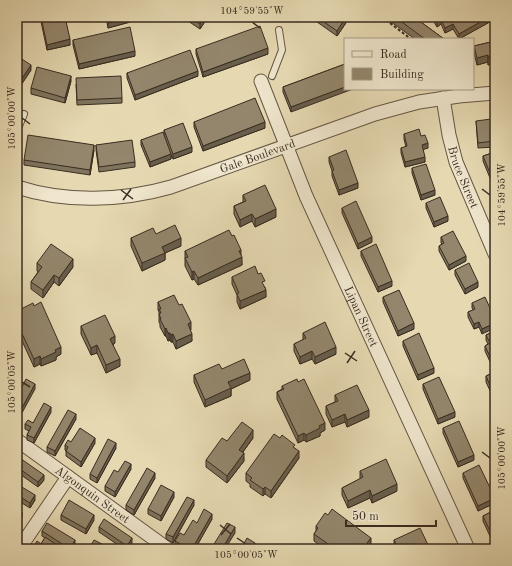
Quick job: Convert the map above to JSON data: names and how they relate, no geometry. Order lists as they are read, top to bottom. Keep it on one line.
{"streets":{"street":["Gale Boulevard","Bruce Street","Lipan Street","Algonquin Street"]},"crossings":[["Gale Boulevard","Bruce Street"],["Gale Boulevard","Lipan Street"]],"legend":["Road","Building"],"scale_bar":"50 m","coordinates":["104°59'55\"W","105°00'00\"W","105°00'05\"W"]}
